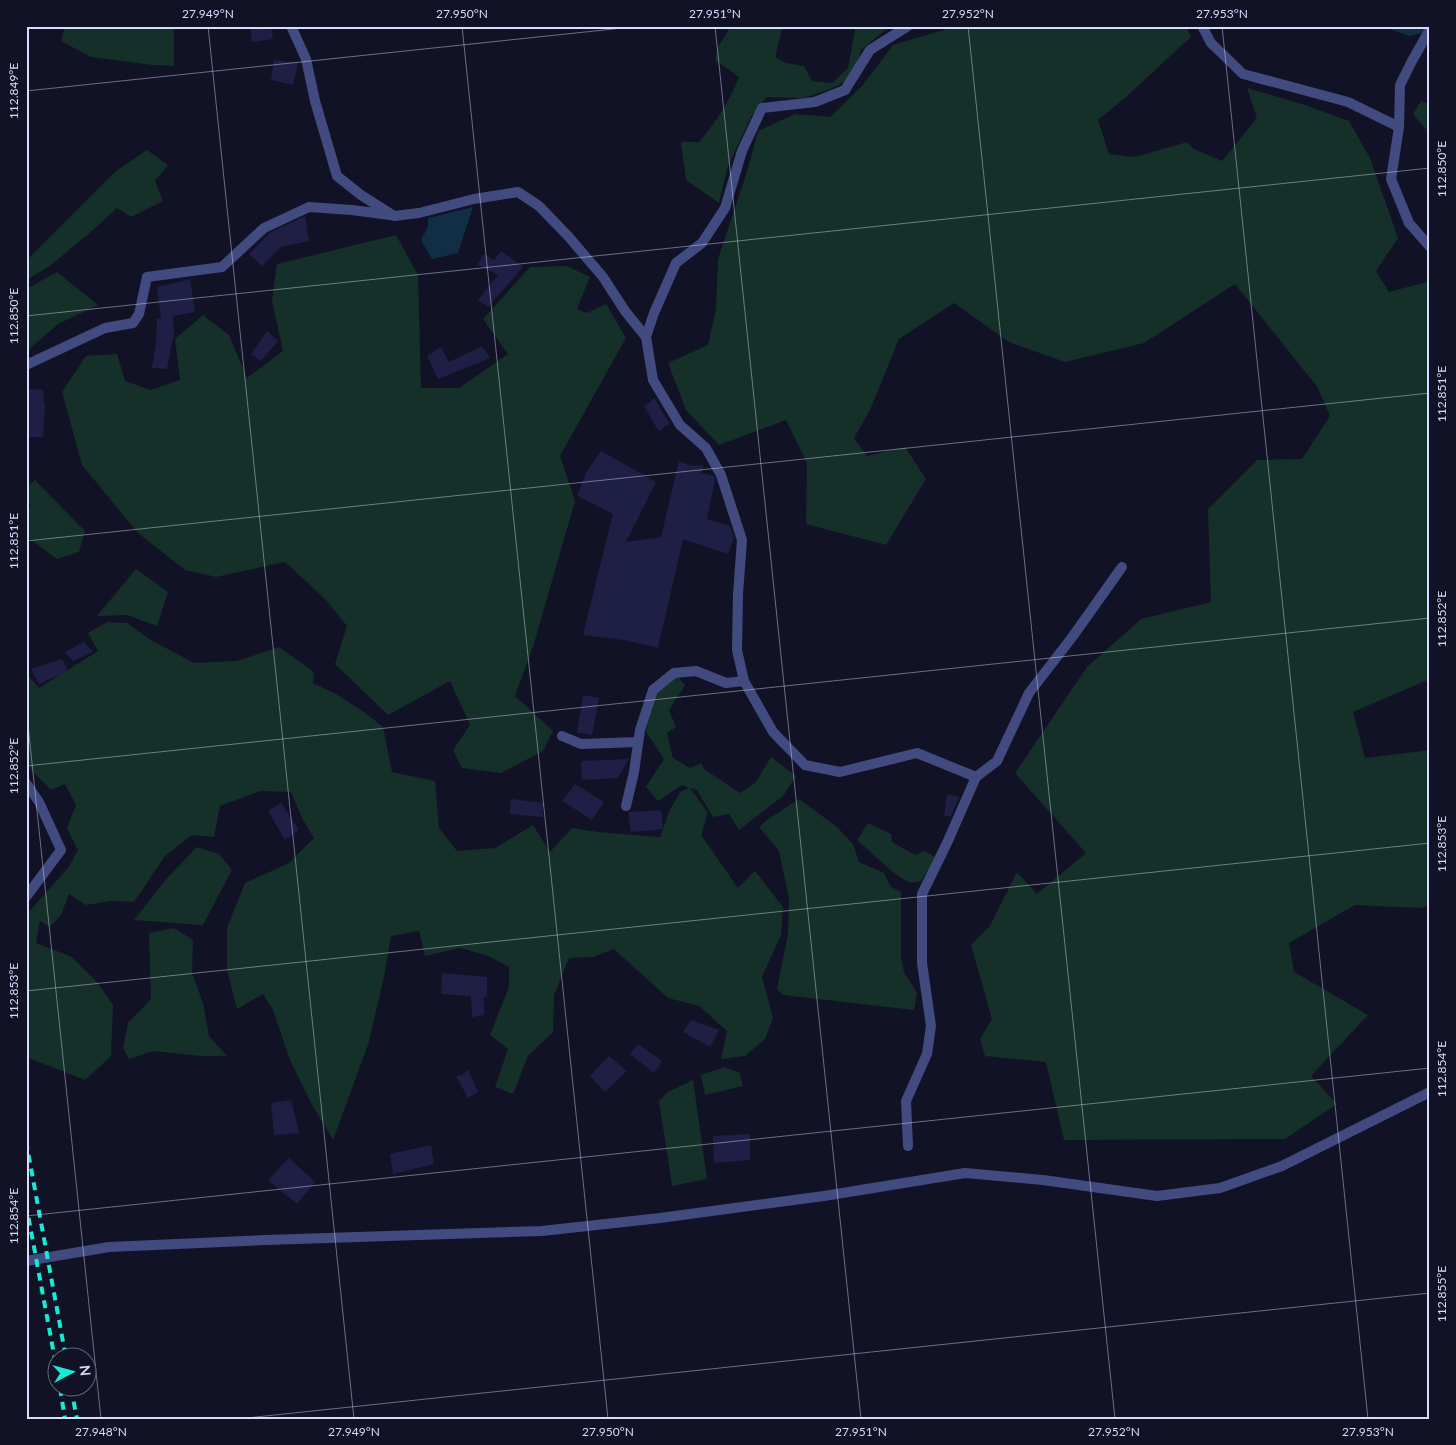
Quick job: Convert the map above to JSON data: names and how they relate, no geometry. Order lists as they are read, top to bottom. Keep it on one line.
{"north":"right","coordinates":["27.949°N","27.950°N","27.951°N","27.952°N","27.953°N","112.849°E","112.850°E","112.851°E","112.852°E","112.853°E","112.854°E","112.855°E","27.948°N"]}
